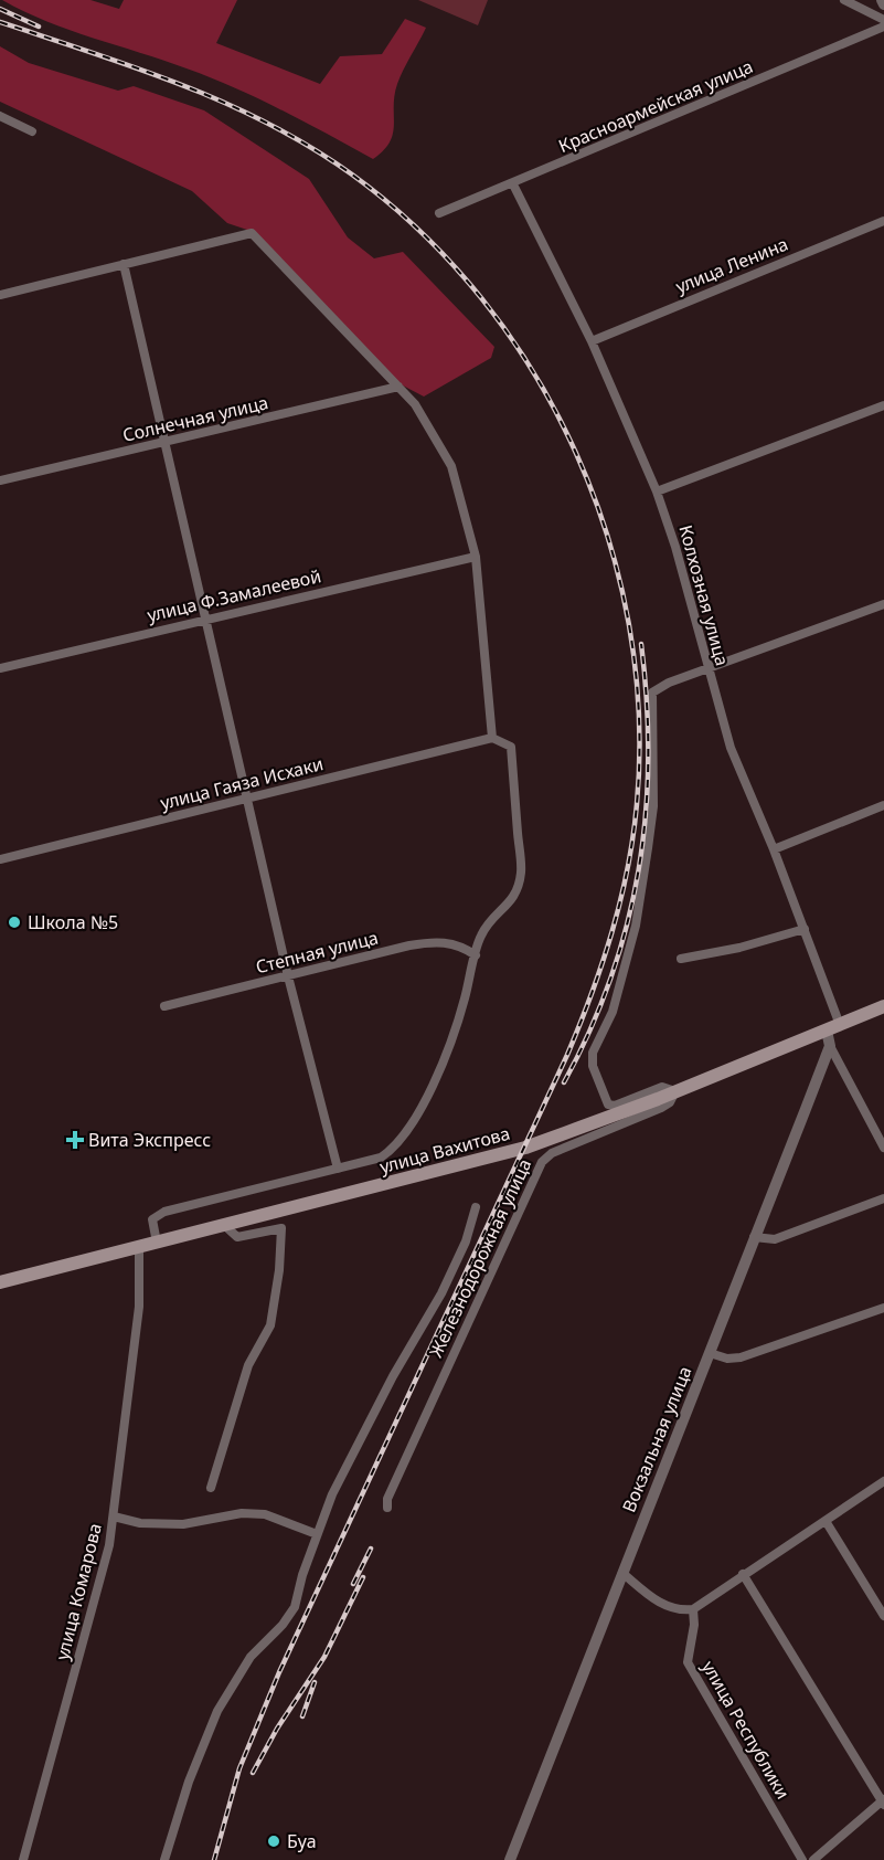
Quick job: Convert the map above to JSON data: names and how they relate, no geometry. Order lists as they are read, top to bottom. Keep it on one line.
{"streets":{"main road":["улица Вахитова"],"street":["Красноармейская улица","улица Ленина","Солнечная улица","улица Ф.Замалеевой","Колхозная улица","улица Гаяза Исхаки","Степная улица","Железнодорожная улица","Вокзальная улица","улица Комарова","улица Республики"]},"crossings":[["Красноармейская улица","Колхозная улица"],["улица Ленина","Колхозная улица"],["Колхозная улица","улица Вахитова"],["улица Вахитова","Железнодорожная улица"],["улица Вахитова","улица Комарова"]],"places":{"other":["Школа №5","Буа"],"health":["Вита Экспресс"]}}
